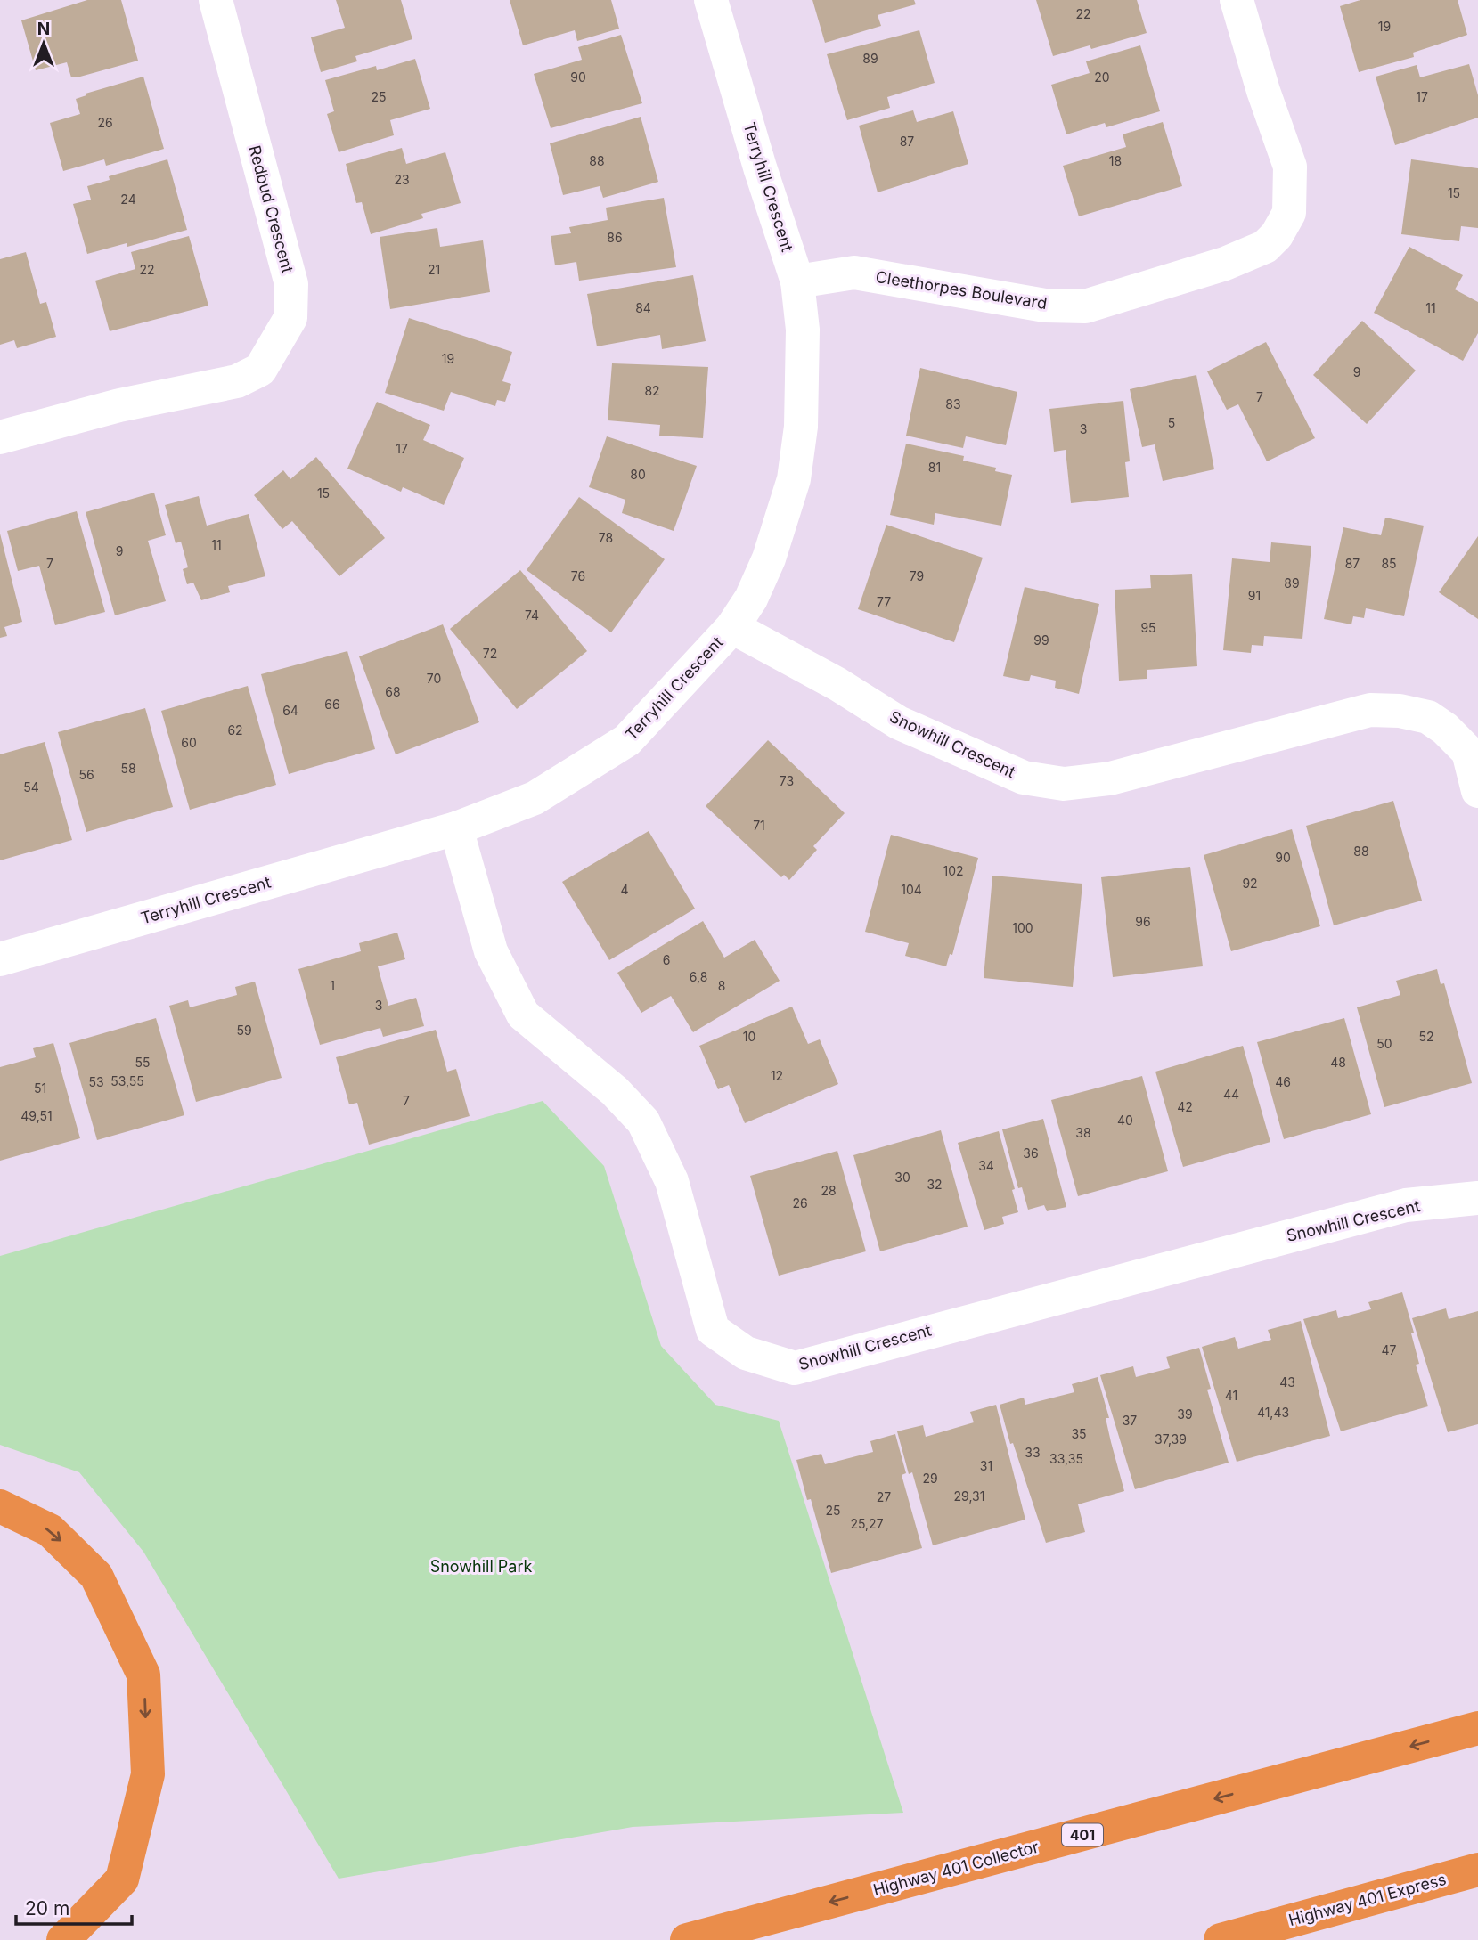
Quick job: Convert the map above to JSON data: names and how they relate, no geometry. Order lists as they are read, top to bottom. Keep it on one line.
{"streets":{"highway":["401","Highway 401 Collector","Highway 401 Express"],"street":["Terryhill Crescent","Redbud Crescent","Cleethorpes Boulevard","Snowhill Crescent"]},"crossings":[["Terryhill Crescent","Cleethorpes Boulevard"],["Terryhill Crescent","Snowhill Crescent"]],"one_way":["Highway 401 Collector"],"parks":["Snowhill Park"],"house_numbers":["22","19","89","90","20","25","17","26","87","88","18","23","15","24","86","22","21","84","11","19","9","82","7","83","5","3","17","81","80","15","78","11","9","7","87","85","76","79","89","91","77","74","95","99","72","70","68","66","64","62","60","58","56","73","54","71","88","90","102","92","4","104","96","100","6","6,8","1","8","3","59","10","52","50","55","48","12","53,55","53","46","51","44","7","42","49,51","40","38","36","34","30","32","28","26","47","43","41","41,43","39","37","35","37,39","33","33,35","31","29","29,31","27","25","25,27"],"scale_bar":"20 m","north":"top"}
